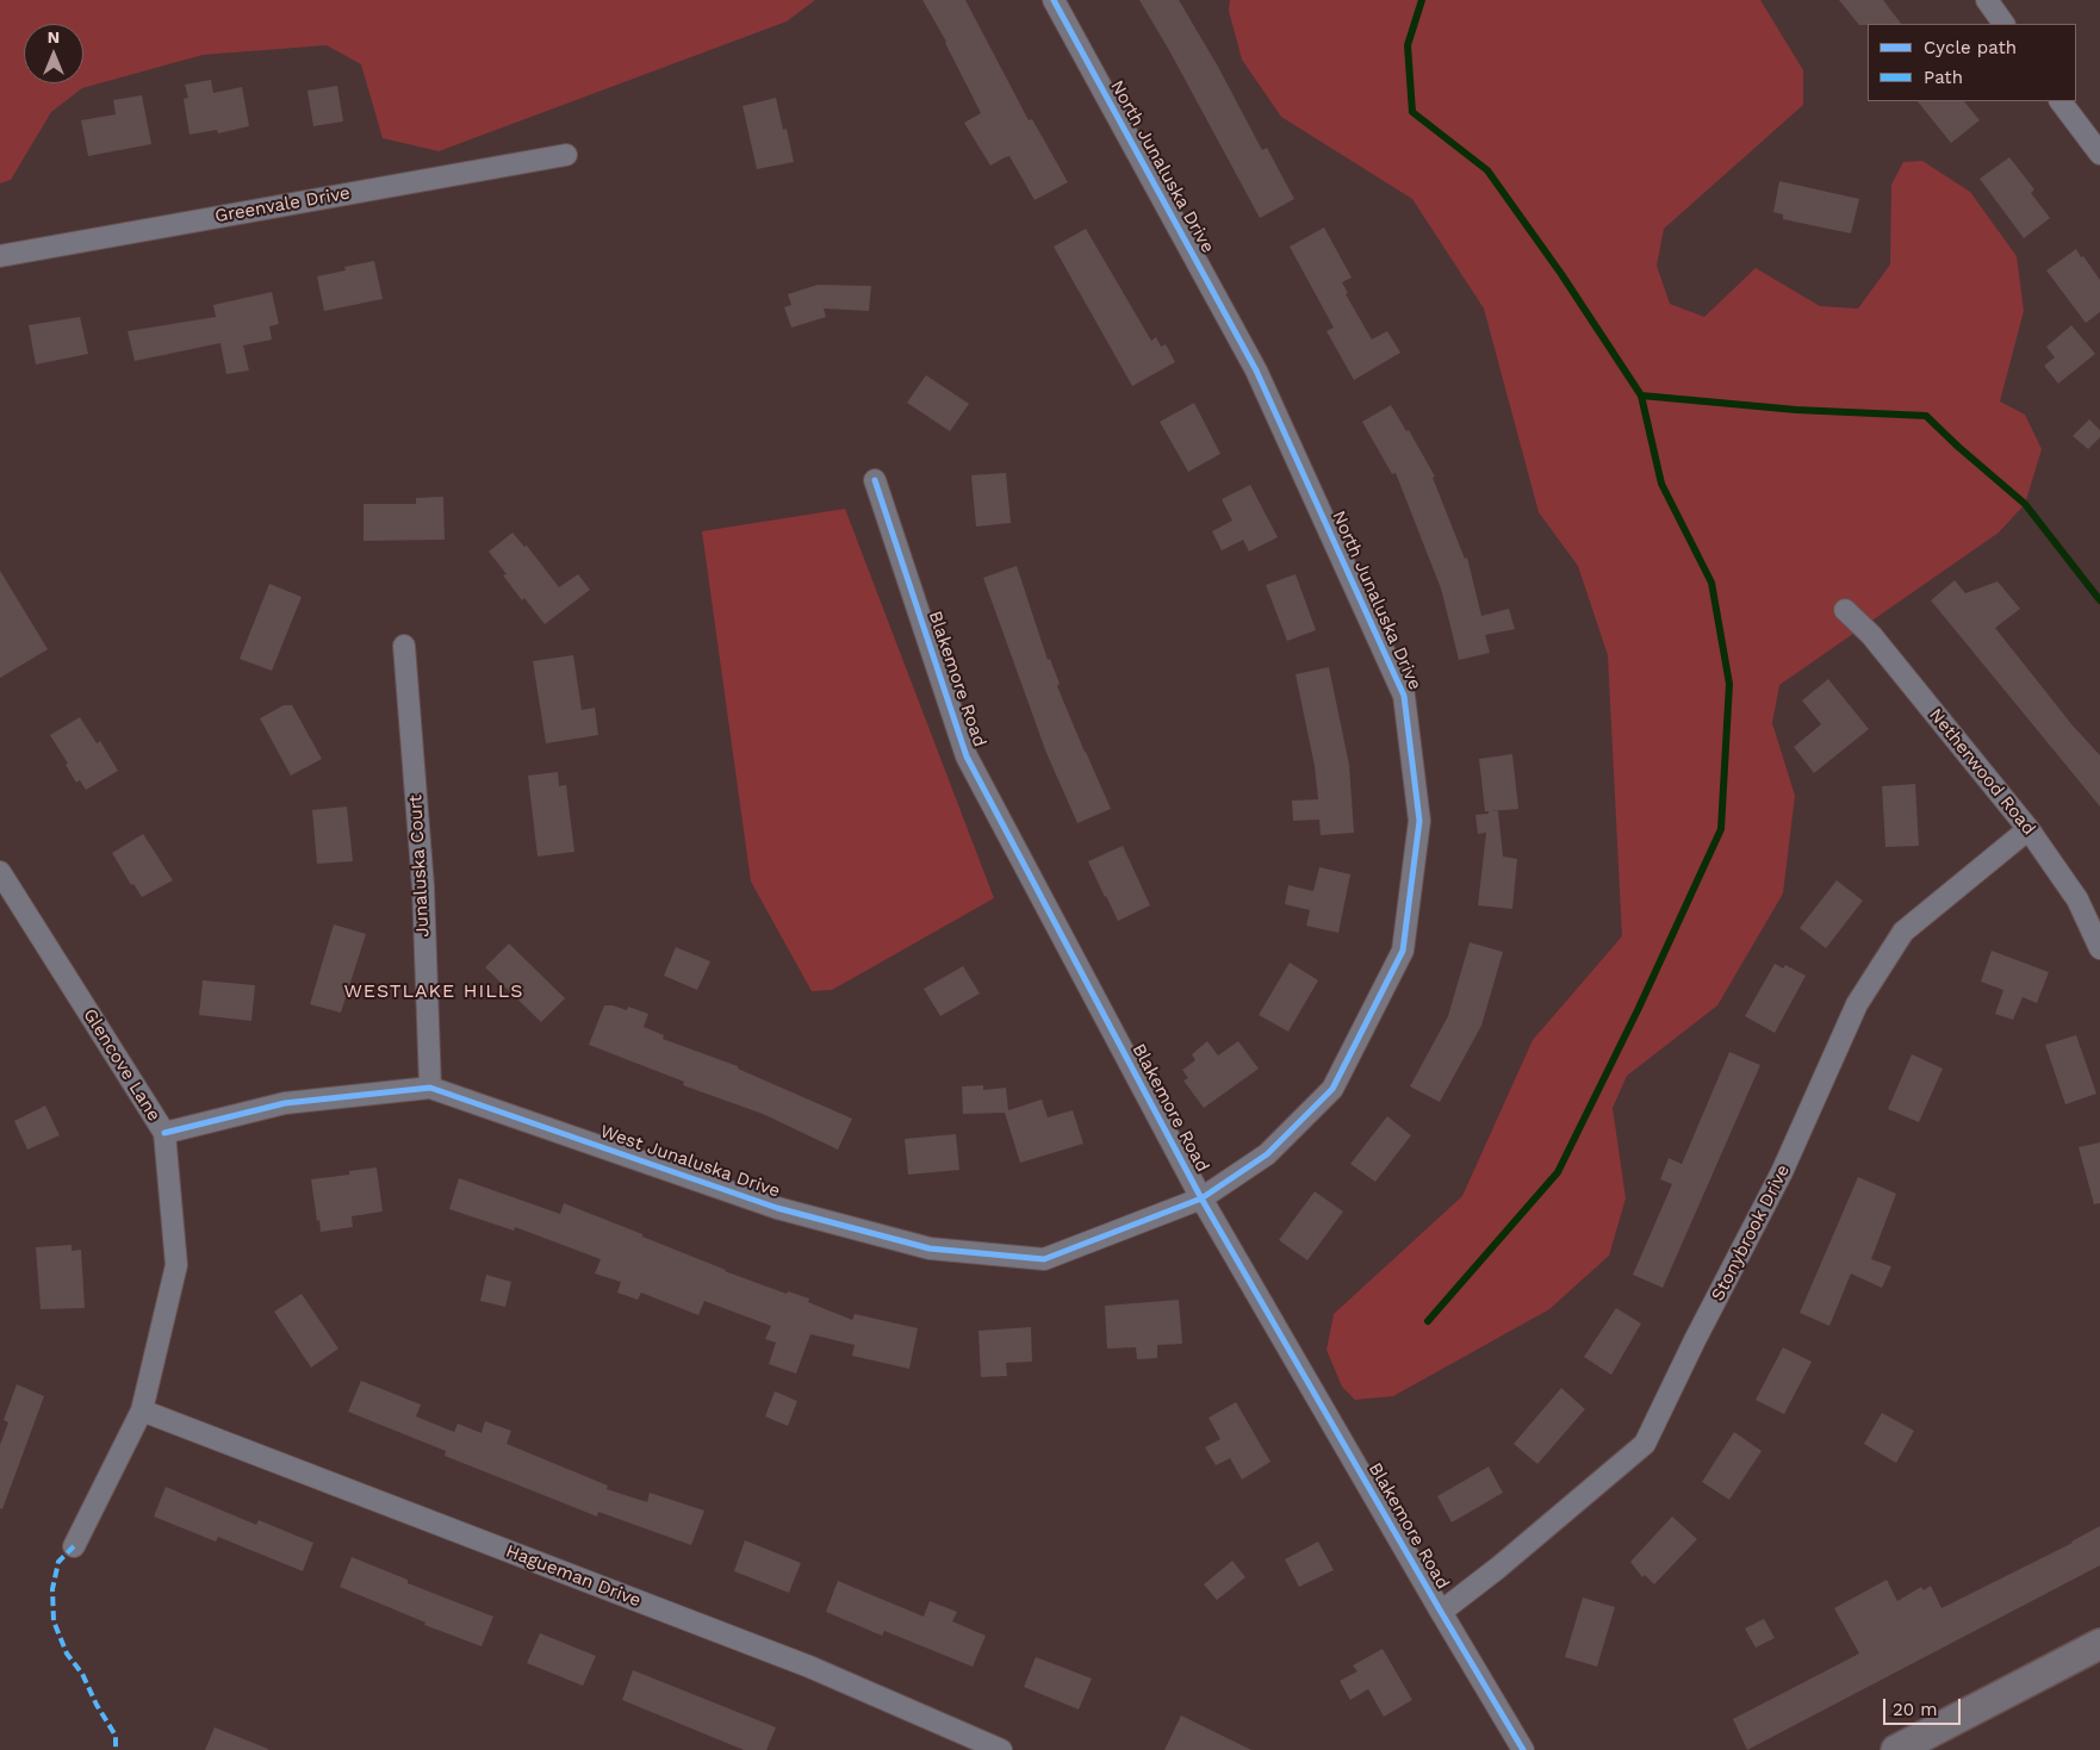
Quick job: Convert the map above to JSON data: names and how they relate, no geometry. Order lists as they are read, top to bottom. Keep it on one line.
{"streets":{"street":["North Junaluska Drive","Greenvale Drive","Blakemore Road","Netherwood Road","Junaluska Court","Glencove Lane","West Junaluska Drive","Stonybrook Drive","Hagueman Drive"]},"crossings":[["North Junaluska Drive","Blakemore Road"],["North Junaluska Drive","West Junaluska Drive"],["Blakemore Road","West Junaluska Drive"],["Blakemore Road","Stonybrook Drive"],["Netherwood Road","Stonybrook Drive"],["Junaluska Court","West Junaluska Drive"],["Glencove Lane","West Junaluska Drive"],["Glencove Lane","Hagueman Drive"]],"districts":["WESTLAKE HILLS"],"legend":["Cycle path","Path"],"scale_bar":"20 m","north":"top"}
